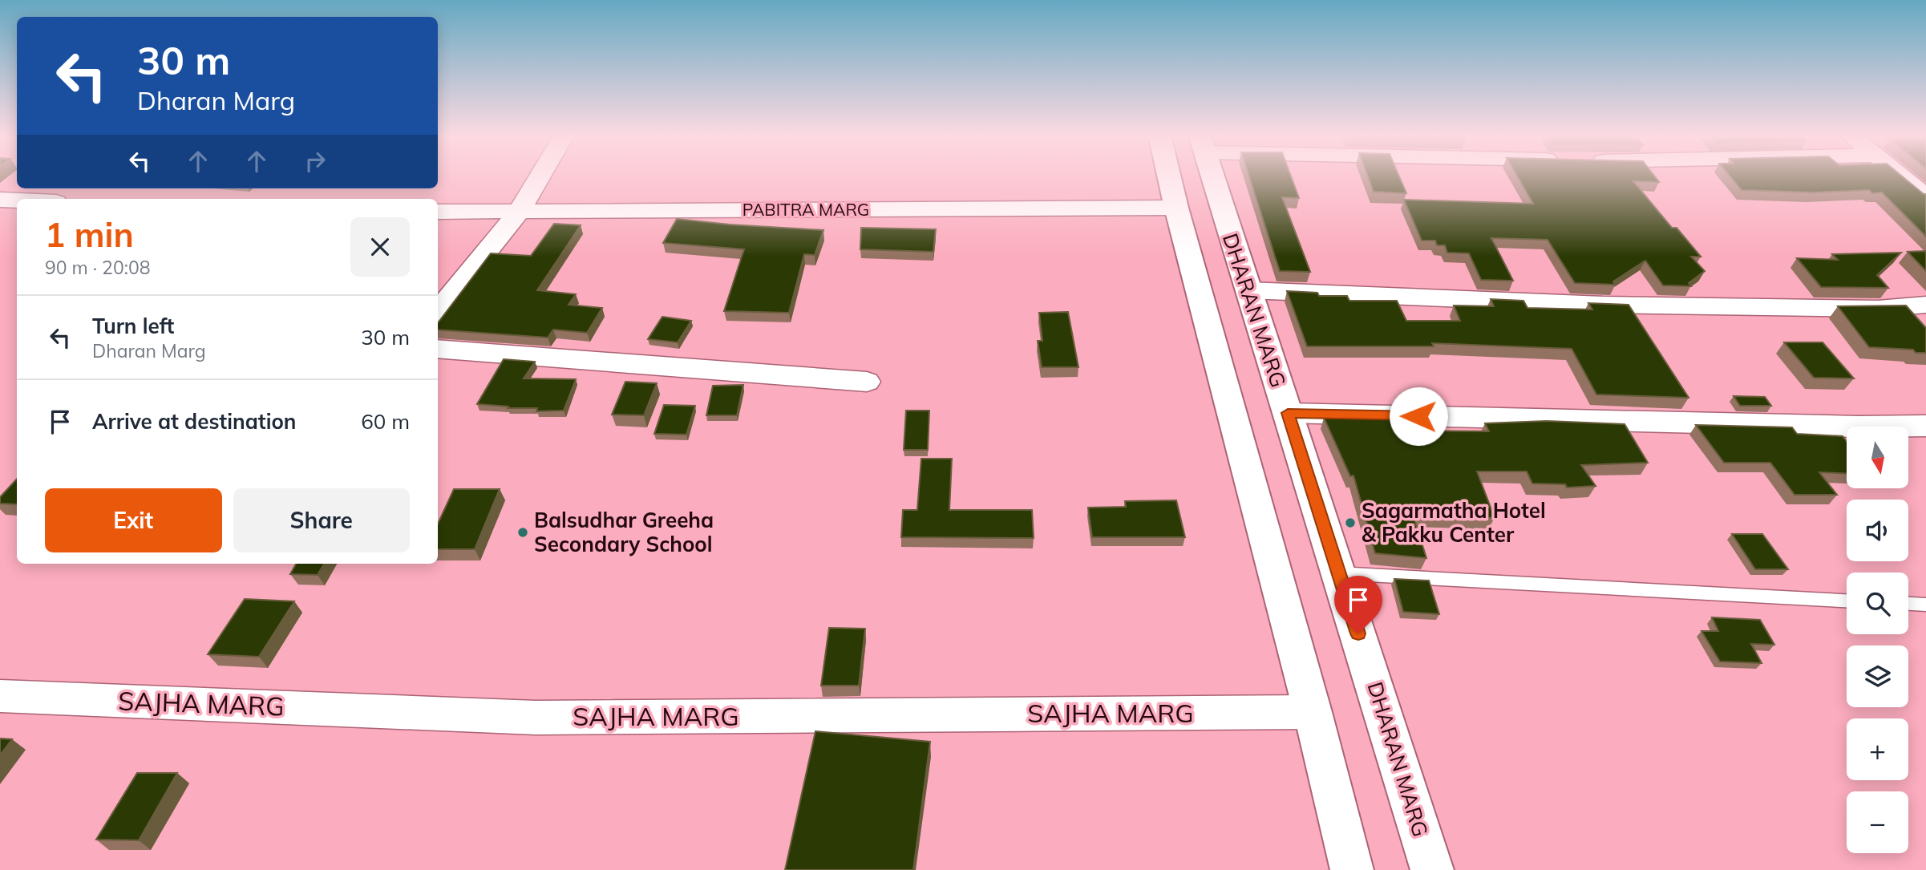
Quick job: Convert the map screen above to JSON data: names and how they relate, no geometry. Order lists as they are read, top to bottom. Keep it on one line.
{"streets":{"main road":["DHARAN MARG"],"street":["PABITRA MARG","SAJHA MARG"]},"crossings":[["PABITRA MARG","DHARAN MARG"],["DHARAN MARG","SAJHA MARG"]],"places":["Sagarmatha Hotel & Pakku Center","Balsudhar Greeha Secondary School"],"north":"bottom","page":{"turn":["30 m","Dharan Marg"],"heading":["1 min","90 m · 20:08"],"list":[{"name":"Turn left","note":"Dharan Marg","value":"30 m"},{"name":"Arrive at destination","value":"60 m"}],"map_buttons":["+","−"],"buttons":["Exit","Share"]}}
